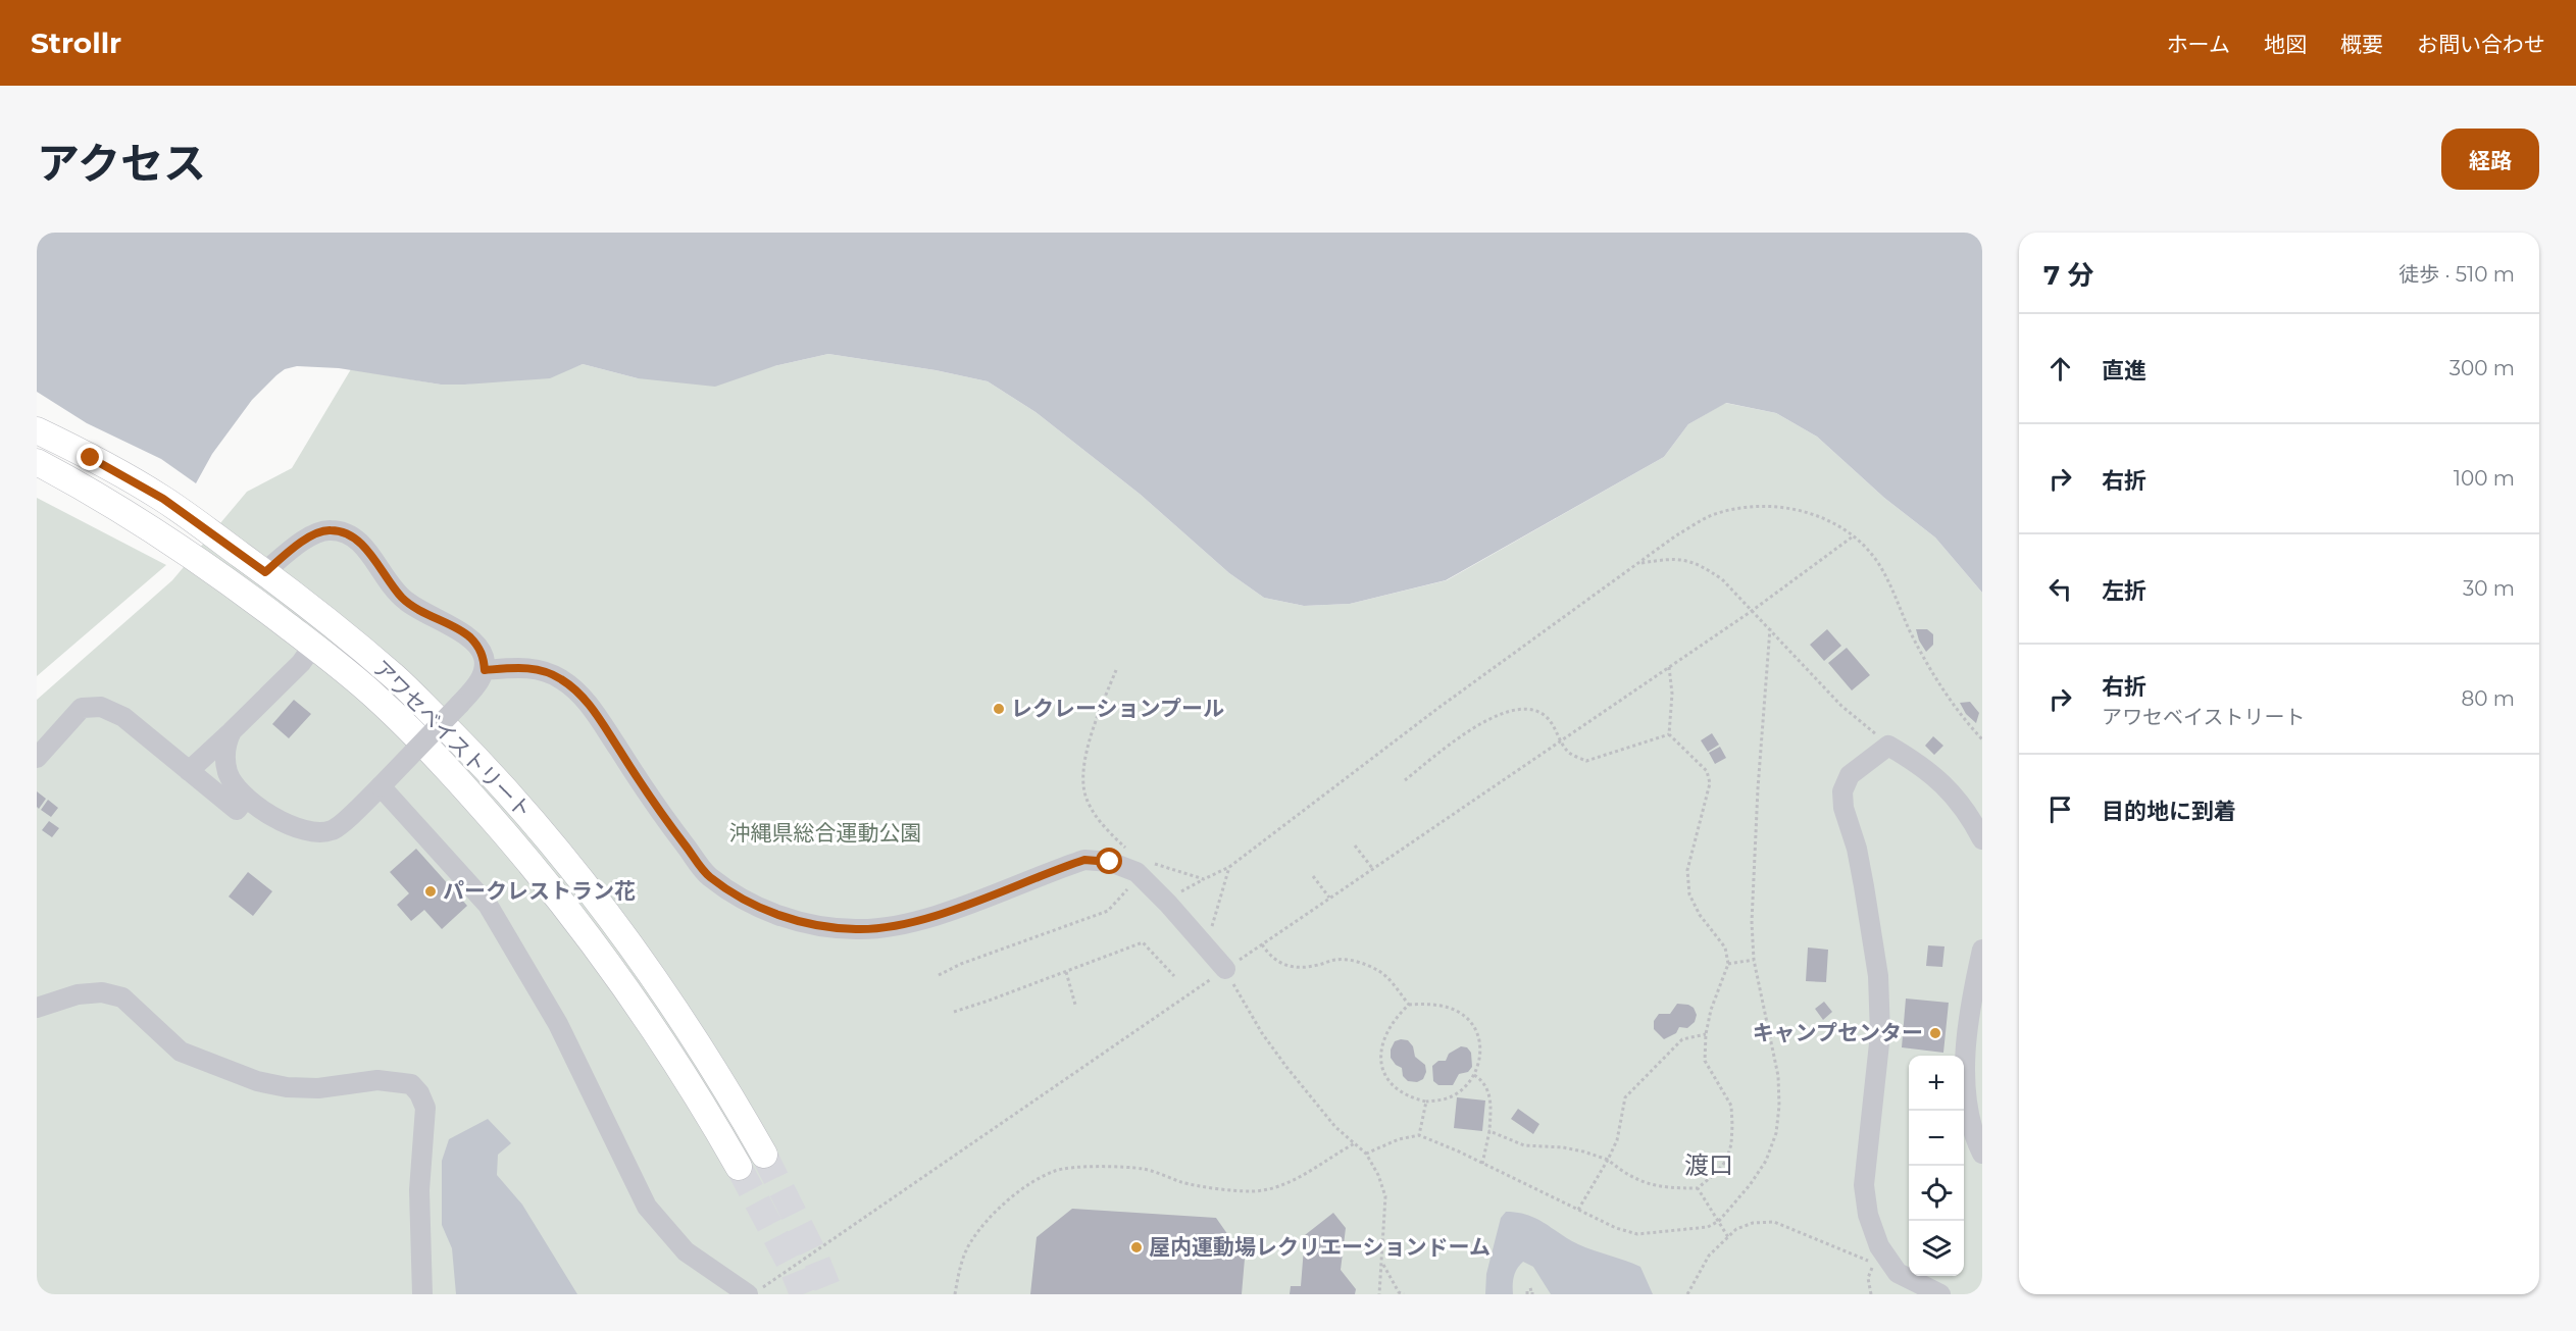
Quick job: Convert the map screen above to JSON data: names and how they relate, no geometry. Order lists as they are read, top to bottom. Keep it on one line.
{"streets":{"main road":["アワセベイストリート"]},"districts":["渡口"],"parks":["沖縄県総合運動公園"],"places":["レクレーションプール","パークレストラン花","キャンプセンター","屋内運動場レクリエーションドーム"],"page":{"header":"Strollr","nav":["ホーム","地図","概要","お問い合わせ"],"title":"アクセス","buttons":"経路","heading":["7 分","徒歩 · 510 m"],"list":[["直進","300 m"],["右折","100 m"],["左折","30 m"],["右折","アワセベイストリート","80 m"],"目的地に到着"],"map_buttons":["+","−"]}}
